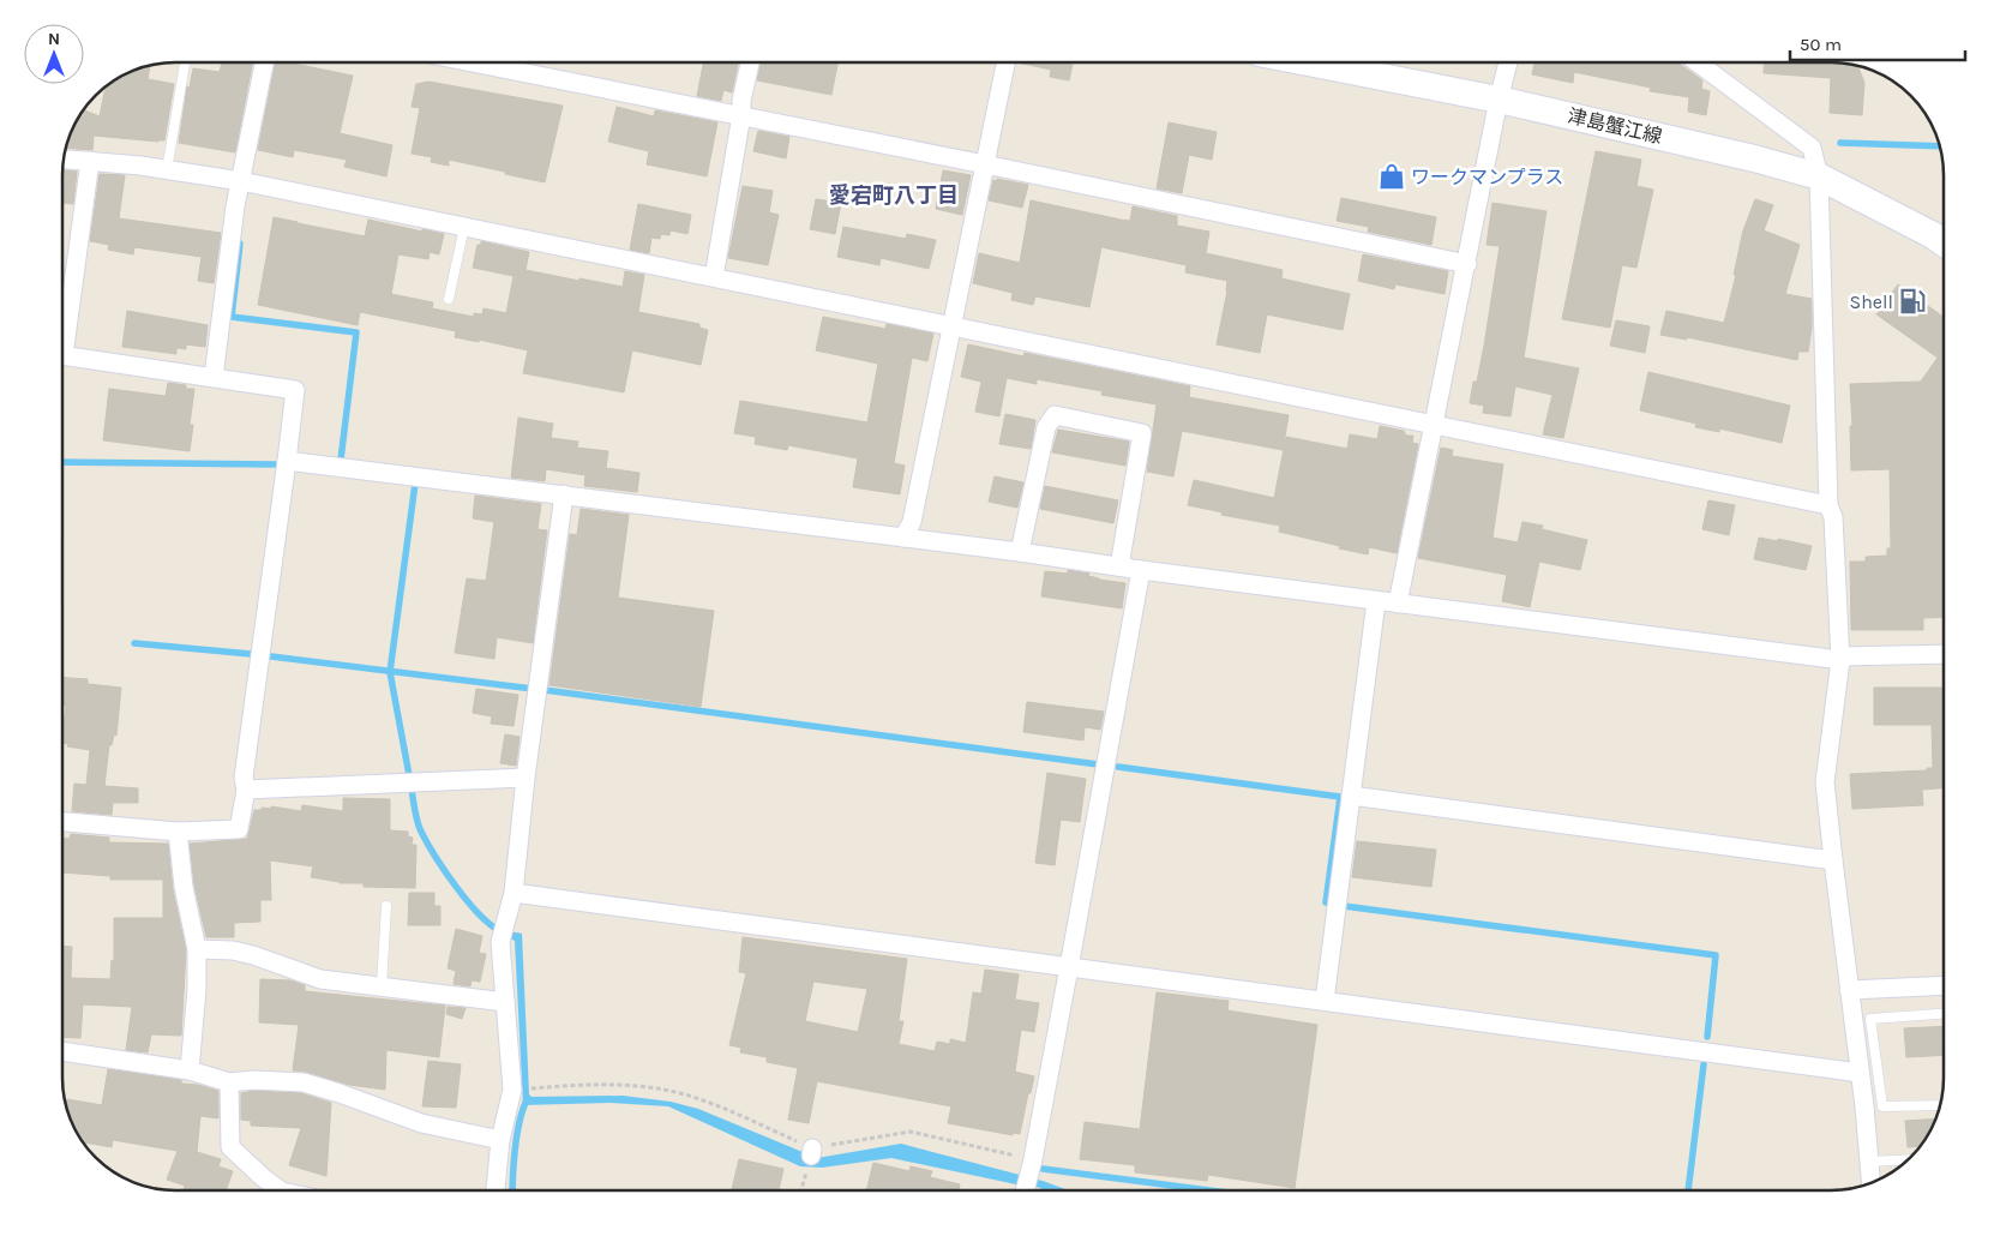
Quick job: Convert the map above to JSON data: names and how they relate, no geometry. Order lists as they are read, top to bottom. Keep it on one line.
{"streets":{"main road":["津島蟹江線"]},"districts":["愛宕町八丁目"],"places":{"shop":["ワークマンプラス"],"fuel station":["Shell"]},"scale_bar":"50 m","north":"top"}
